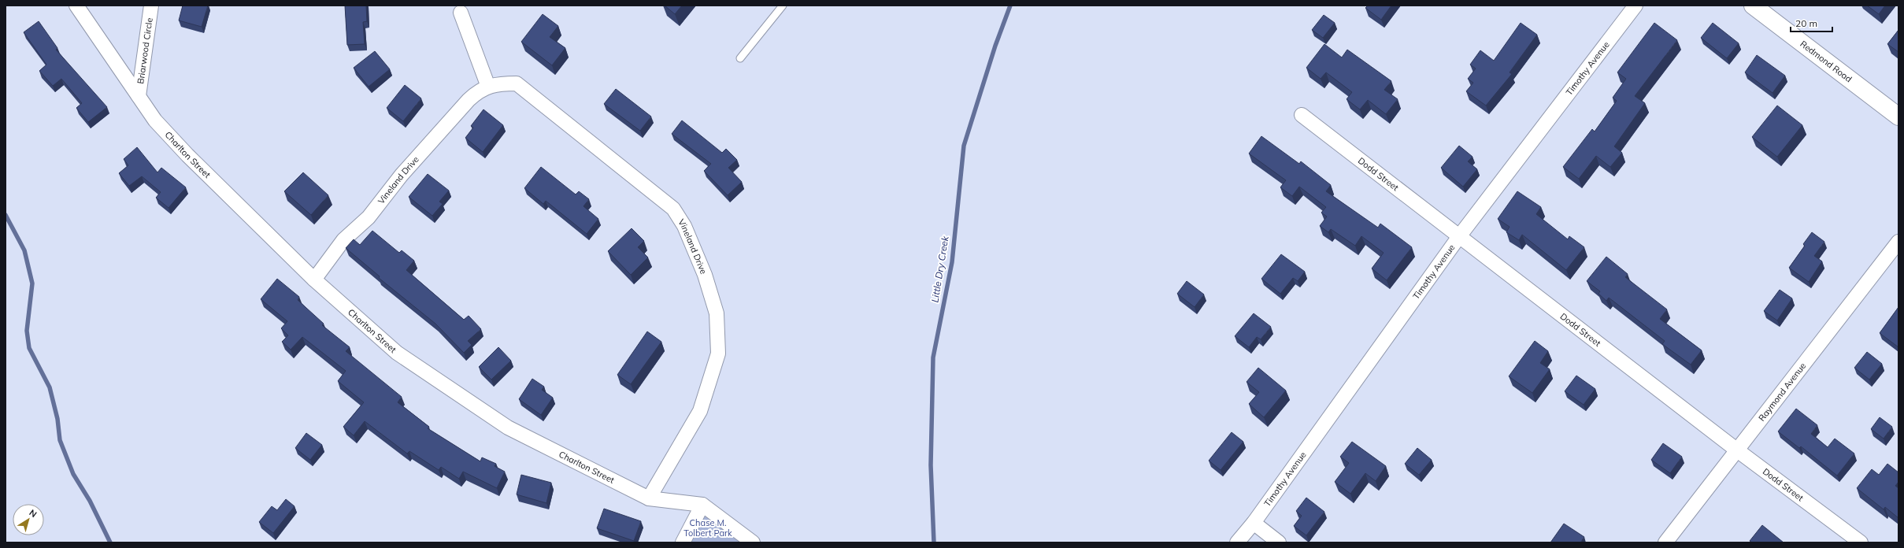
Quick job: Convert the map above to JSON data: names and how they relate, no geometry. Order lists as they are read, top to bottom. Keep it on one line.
{"streets":{"street":["Briarwood Circle","Redmond Road","Timothy Avenue","Charlton Street","Dodd Street","Vineland Drive","Raymond Avenue"]},"crossings":[["Briarwood Circle","Charlton Street"],["Timothy Avenue","Dodd Street"],["Charlton Street","Vineland Drive"],["Dodd Street","Raymond Avenue"]],"water":["Little Dry Creek"],"parks":["Chase M. Tolbert Park"],"scale_bar":"20 m","north":"top right"}
